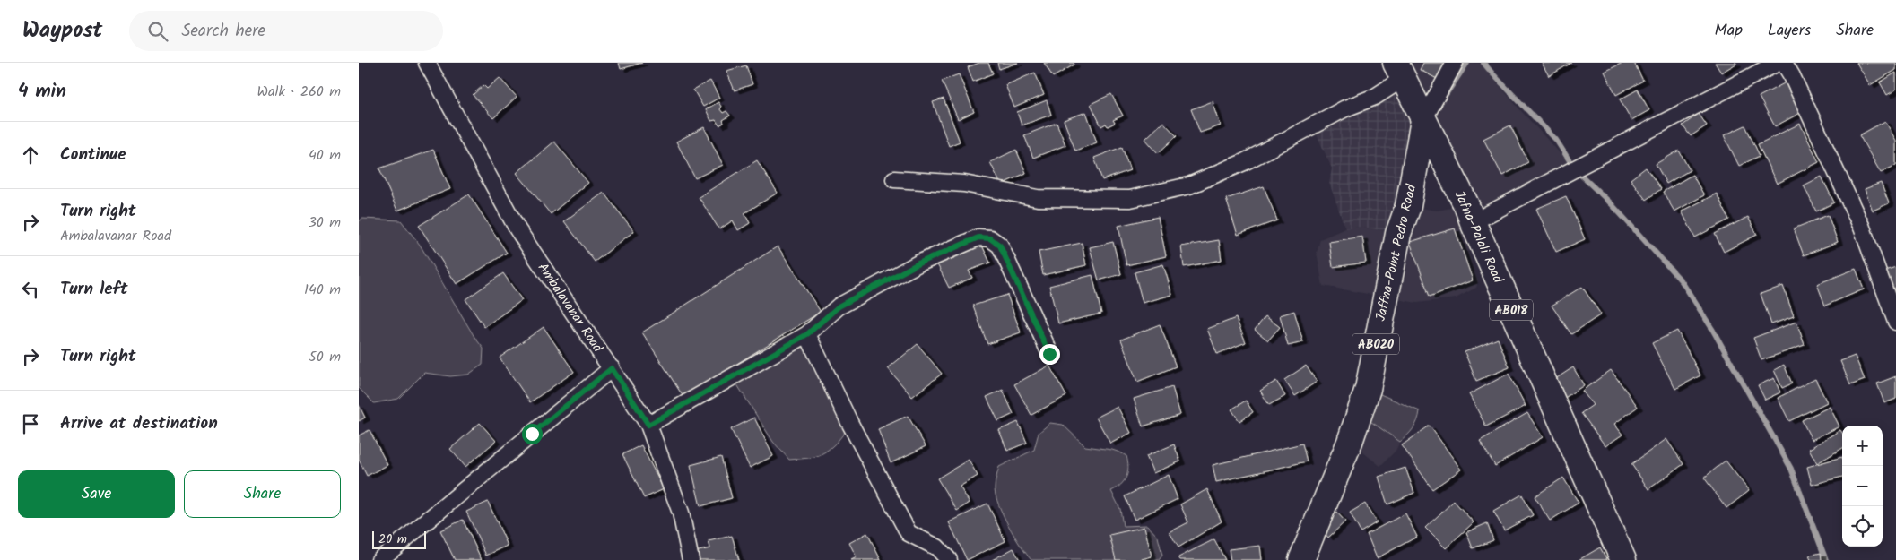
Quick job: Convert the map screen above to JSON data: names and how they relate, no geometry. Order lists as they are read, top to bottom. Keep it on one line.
{"streets":{"main road":["Jafna-Palali Road","Jaffna-Point Pedro Road","AB018","AB020"],"street":["Ambalavanar Road"]},"crossings":[["Jafna-Palali Road","Jaffna-Point Pedro Road"]],"scale_bar":"20 m","page":{"header":"Waypost","search":"Search here","nav":["Map","Layers","Share"],"heading":["4 min","Walk · 260 m"],"list":[["Continue","40 m"],["Turn right","Ambalavanar Road","30 m"],["Turn left","140 m"],["Turn right","50 m"],"Arrive at destination"],"map_buttons":["+","−"],"buttons":["Save","Share"],"scale":"20 m"}}
